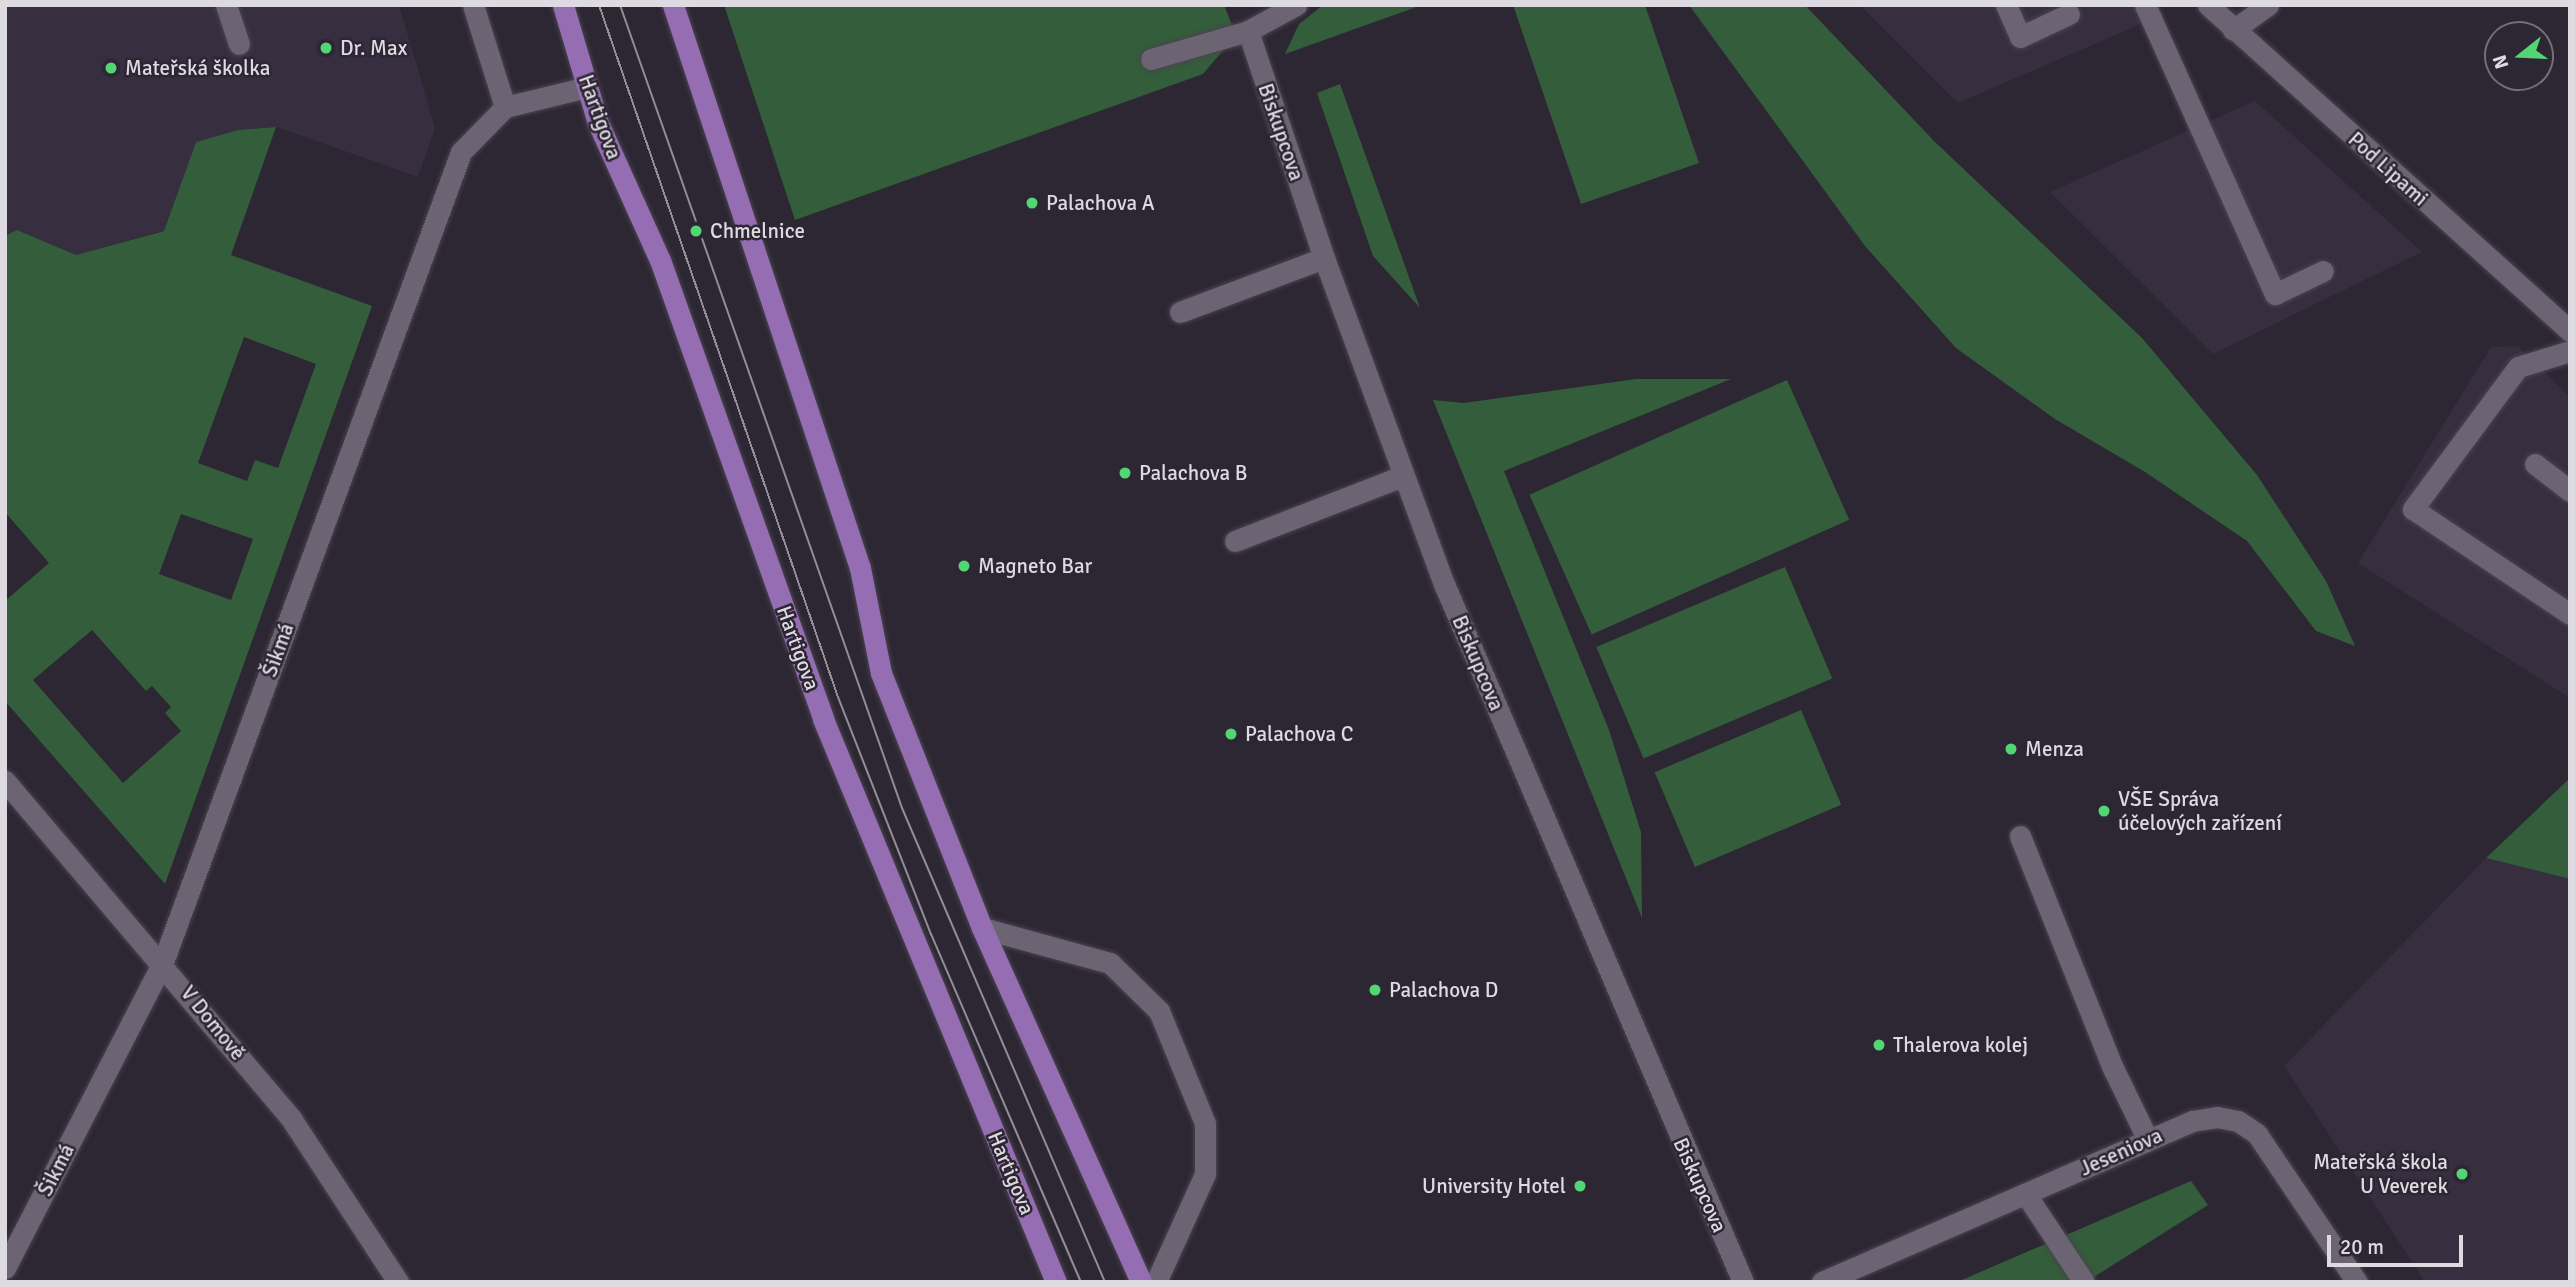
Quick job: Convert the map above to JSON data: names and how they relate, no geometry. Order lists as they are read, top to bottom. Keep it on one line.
{"streets":{"main road":["Hartigova"],"street":["Biskupcova","Pod Lipami","Šikmá","V Domově","Jeseniova"]},"crossings":[["Šikmá","V Domově"]],"places":["Dr. Max","Mateřská školka","Palachova A","Chmelnice","Palachova B","Magneto Bar","Palachova C","Menza","VŠE Správa účelových zařízení","Palachova D","Thalerova kolej","Mateřská škola U Veverek","University Hotel"],"scale_bar":"20 m","north":"left"}
